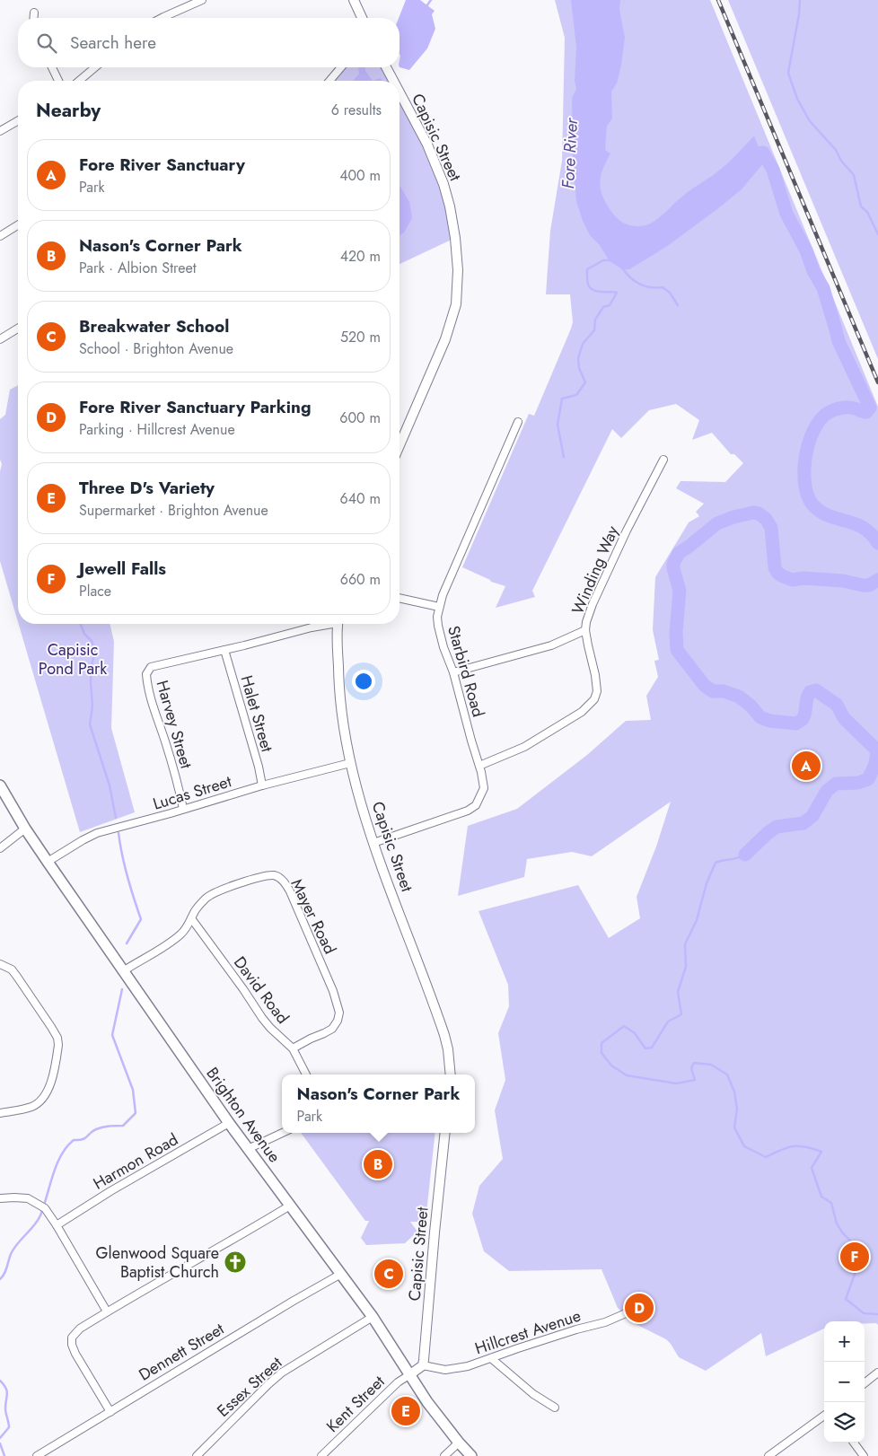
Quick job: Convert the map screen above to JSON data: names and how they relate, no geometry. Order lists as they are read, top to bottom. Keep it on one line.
{"streets":{"main road":["Brighton Avenue"],"street":["Capisic Street","Winding Way","Starbird Road","Halet Street","Harvey Street","Lucas Street","Mayer Road","David Road","Harmon Road","Hillcrest Avenue","Dennett Street","Essex Street","Kent Street"]},"crossings":[["Capisic Street","Starbird Road"],["Capisic Street","Lucas Street"],["Capisic Street","Hillcrest Avenue"],["Winding Way","Starbird Road"],["Halet Street","Harvey Street"],["Halet Street","Lucas Street"],["Harvey Street","Lucas Street"],["Lucas Street","Brighton Avenue"],["Mayer Road","David Road"],["Mayer Road","Brighton Avenue"],["Brighton Avenue","Harmon Road"],["Brighton Avenue","Dennett Street"],["Brighton Avenue","Essex Street"],["Brighton Avenue","Kent Street"]],"water":["Fore River"],"parks":["Capisic Pond Park"],"places":{"church":["Glenwood Square Baptist Church"]},"page":{"search":"Search here","heading":["Nearby","6 results"],"list":[{"mark":"A","name":"Fore River Sanctuary","note":"Park","value":"400 m"},{"mark":"B","name":"Nason's Corner Park","note":"Park · Albion Street","value":"420 m"},{"mark":"C","name":"Breakwater School","note":"School · Brighton Avenue","value":"520 m"},{"mark":"D","name":"Fore River Sanctuary Parking","note":"Parking · Hillcrest Avenue","value":"600 m"},{"mark":"E","name":"Three D's Variety","note":"Supermarket · Brighton Avenue","value":"640 m"},{"mark":"F","name":"Jewell Falls","note":"Place","value":"660 m"}],"pins":["A","B","F","C","D","E"],"popup":["Nason's Corner Park","Park"],"map_buttons":["+","−"]}}
